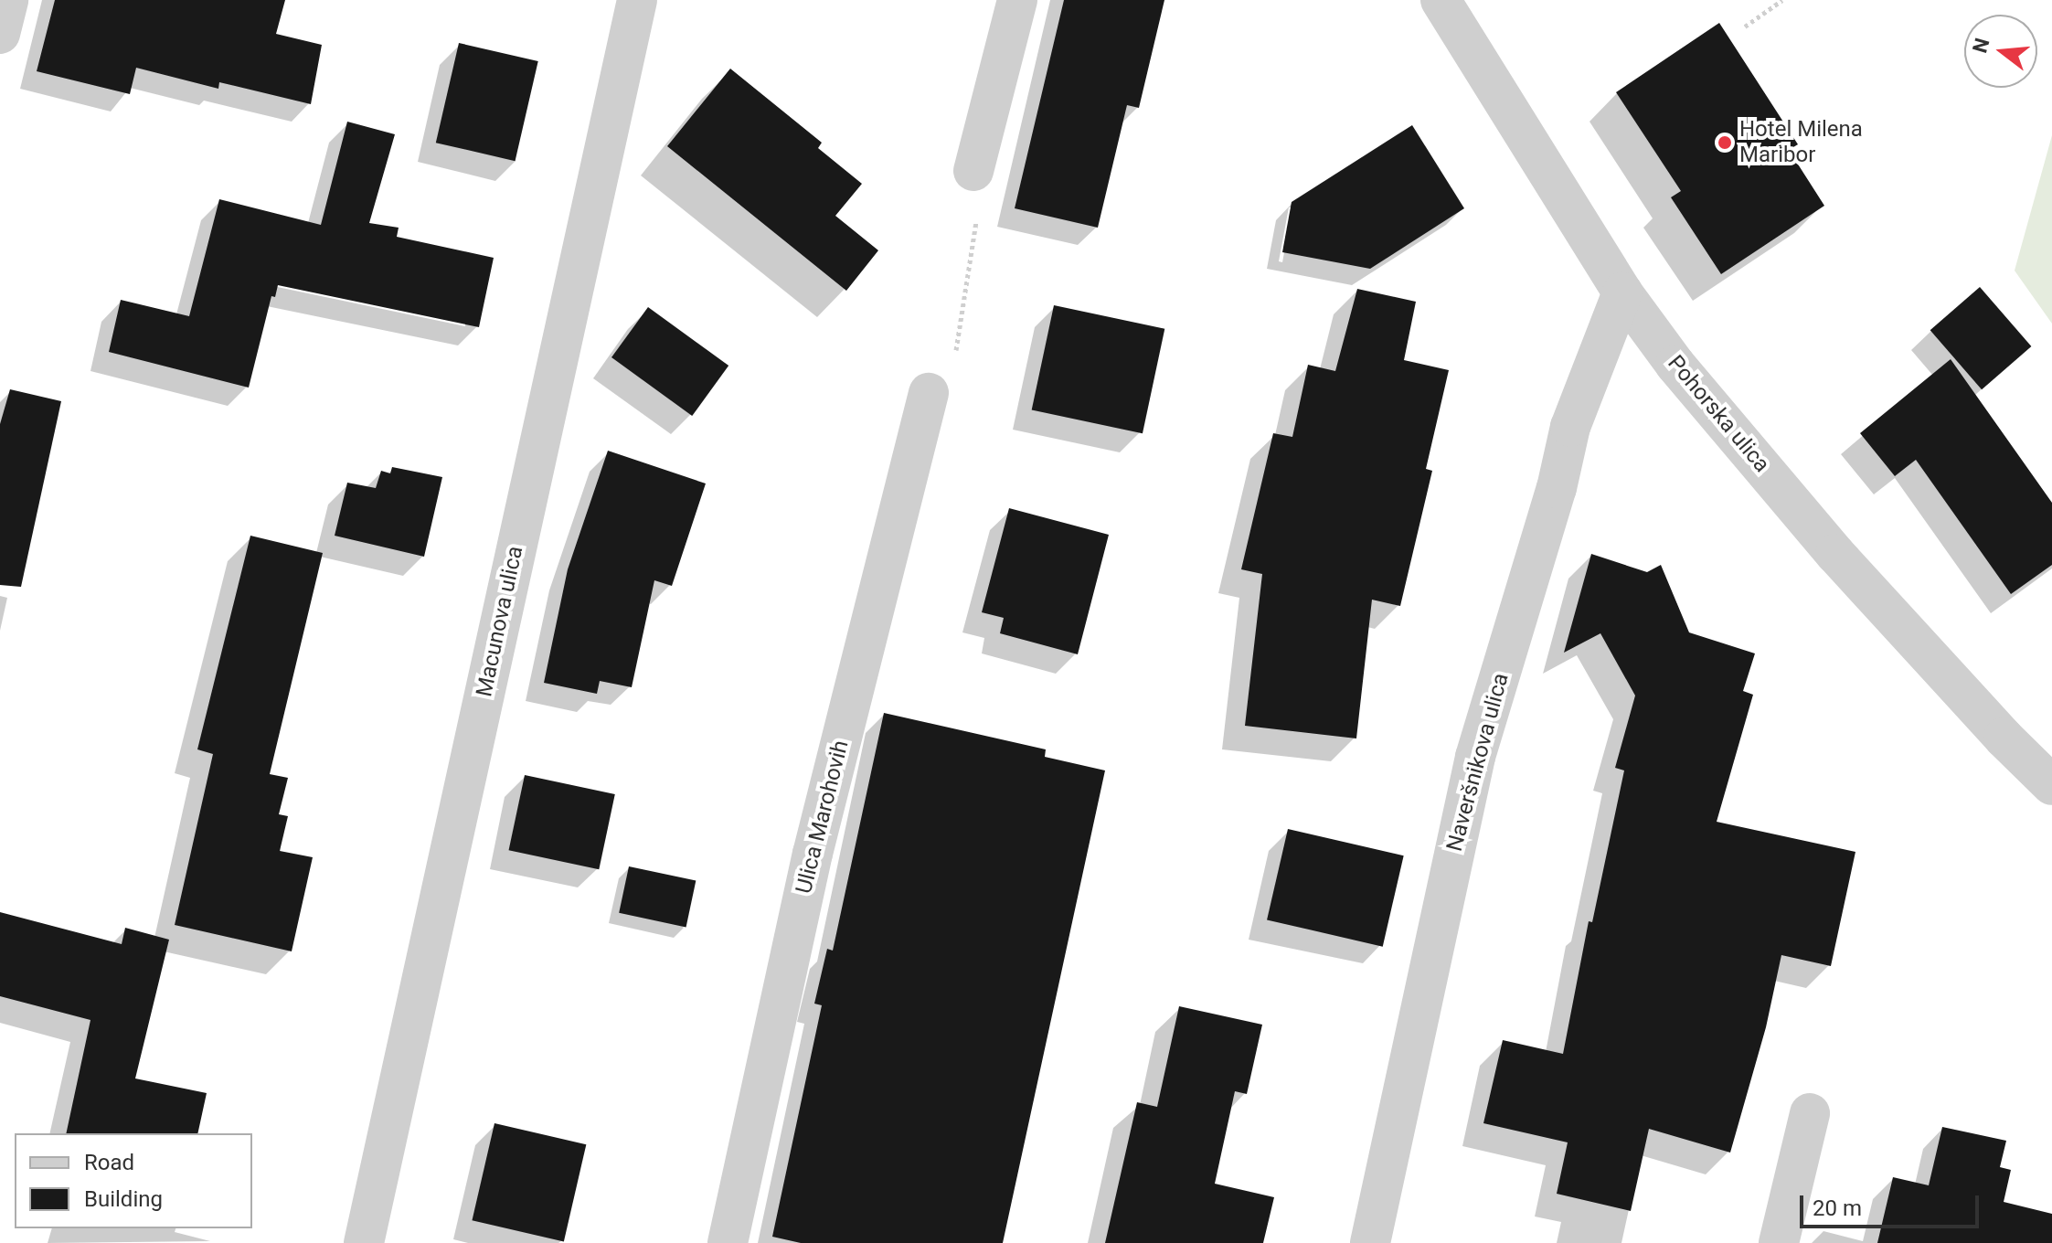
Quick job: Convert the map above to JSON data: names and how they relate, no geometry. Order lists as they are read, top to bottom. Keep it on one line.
{"streets":{"street":["Pohorska ulica","Macunova ulica","Naveršnikova ulica","Ulica Marohovih"]},"crossings":[["Pohorska ulica","Naveršnikova ulica"]],"places":["Hotel Milena Maribor"],"legend":["Road","Building"],"scale_bar":"20 m","north":"left"}
